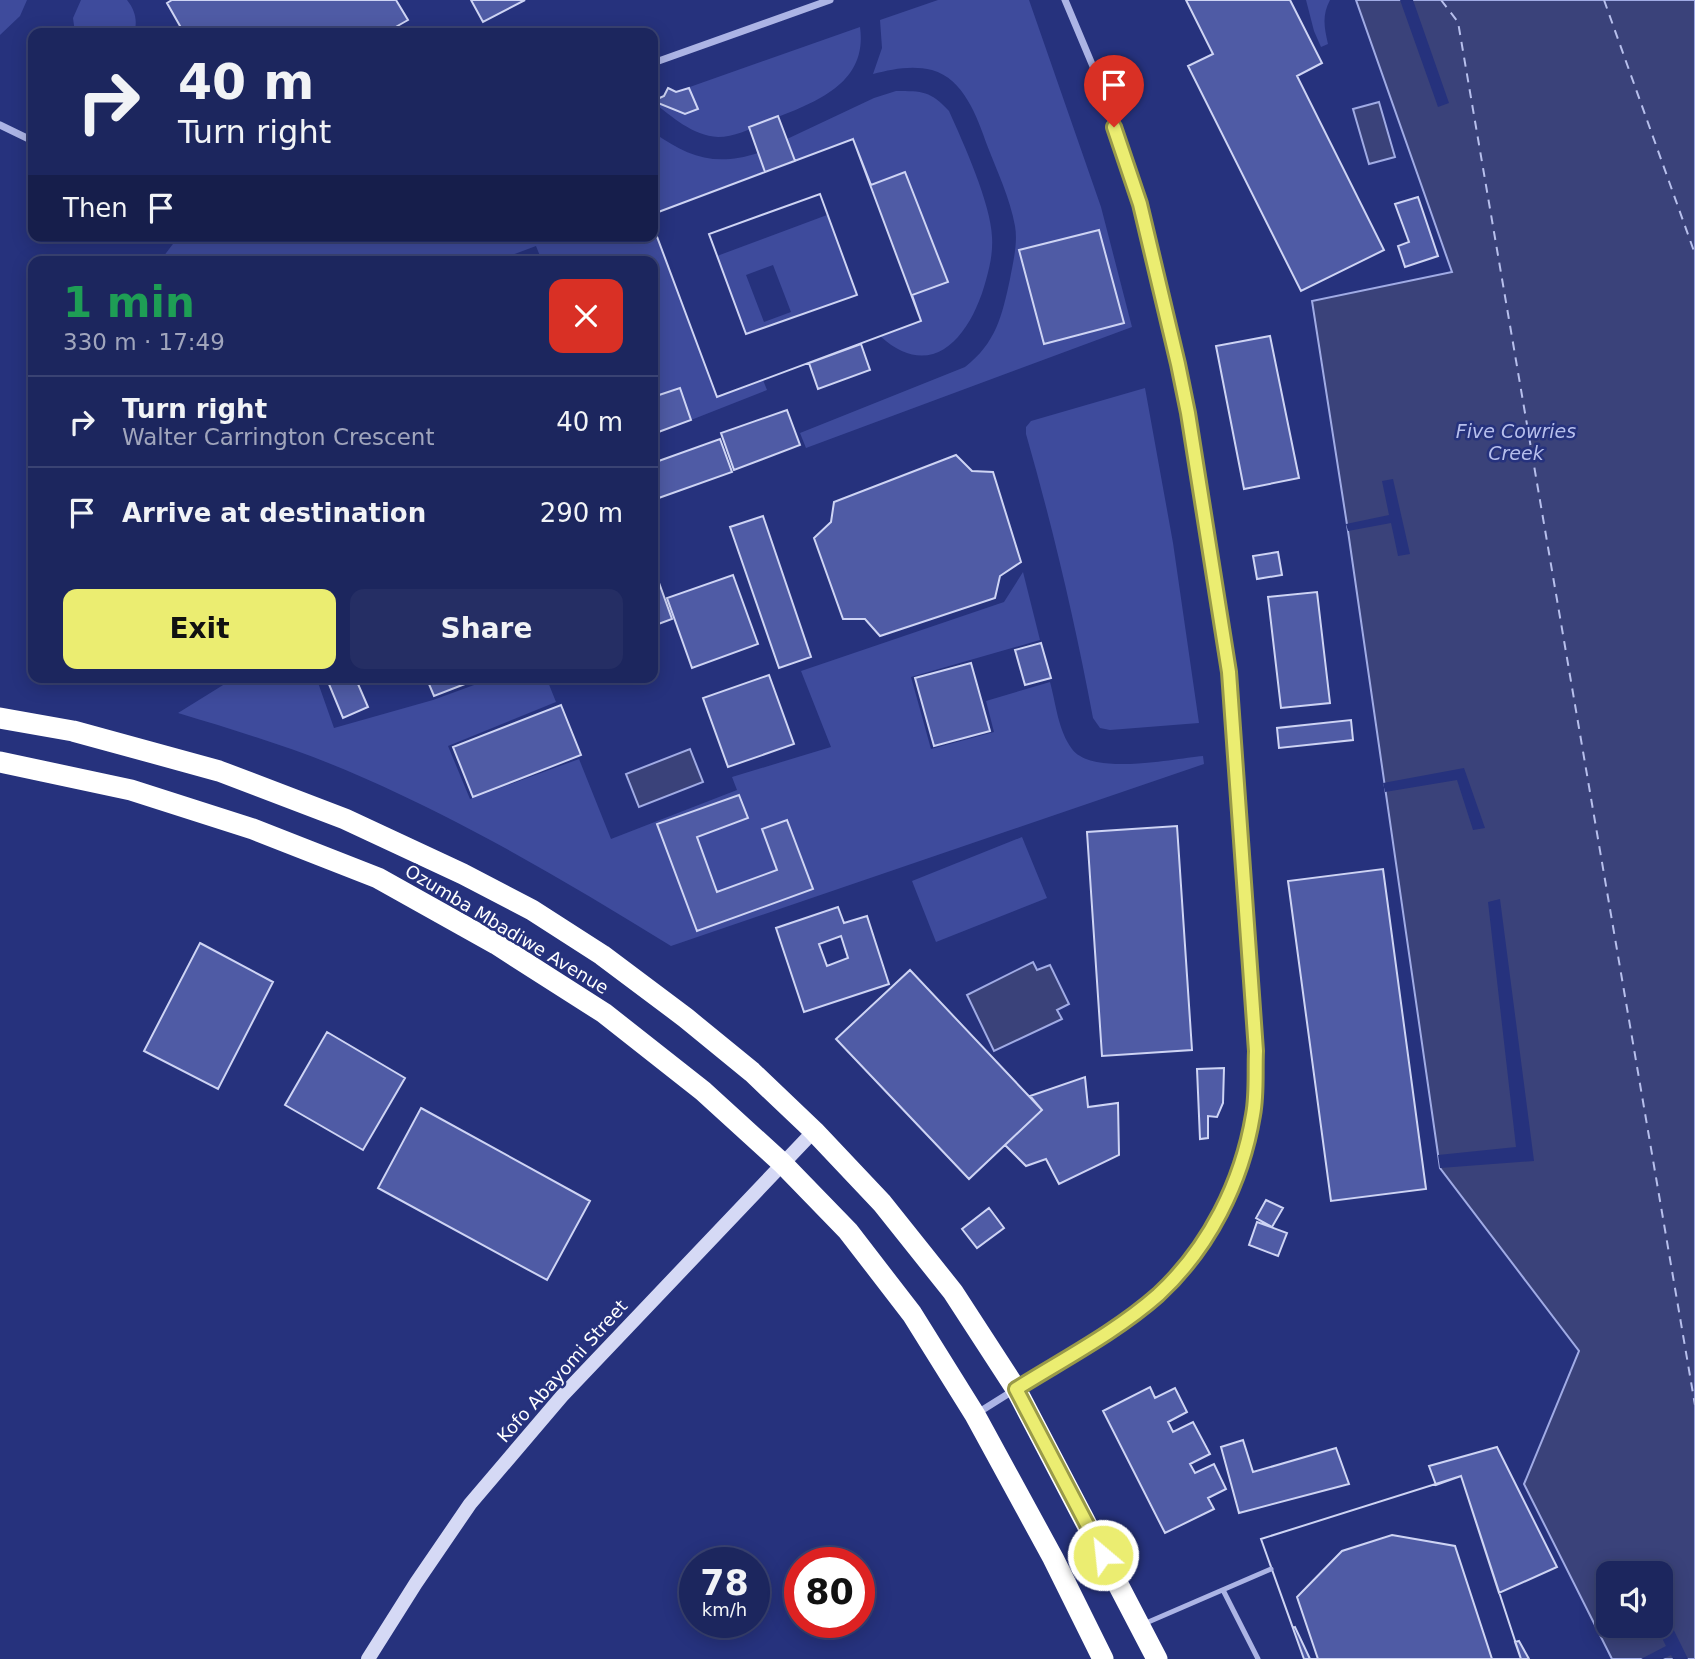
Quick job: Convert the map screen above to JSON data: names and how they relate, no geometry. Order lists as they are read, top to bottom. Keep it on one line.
{"streets":{"highway":["Ozumba Mbadiwe Avenue"],"street":["Kofo Abayomi Street"]},"crossings":[["Ozumba Mbadiwe Avenue","Kofo Abayomi Street"]],"water":["Five Cowries Creek"],"page":{"turn":["40 m","Turn right"],"then":"Then","heading":["1 min","330 m · 17:49"],"list":[{"name":"Turn right","note":"Walter Carrington Crescent","value":"40 m"},{"name":"Arrive at destination","value":"290 m"}],"buttons":["Exit","Share"],"speed":"78 km/h","limit":"80"}}
